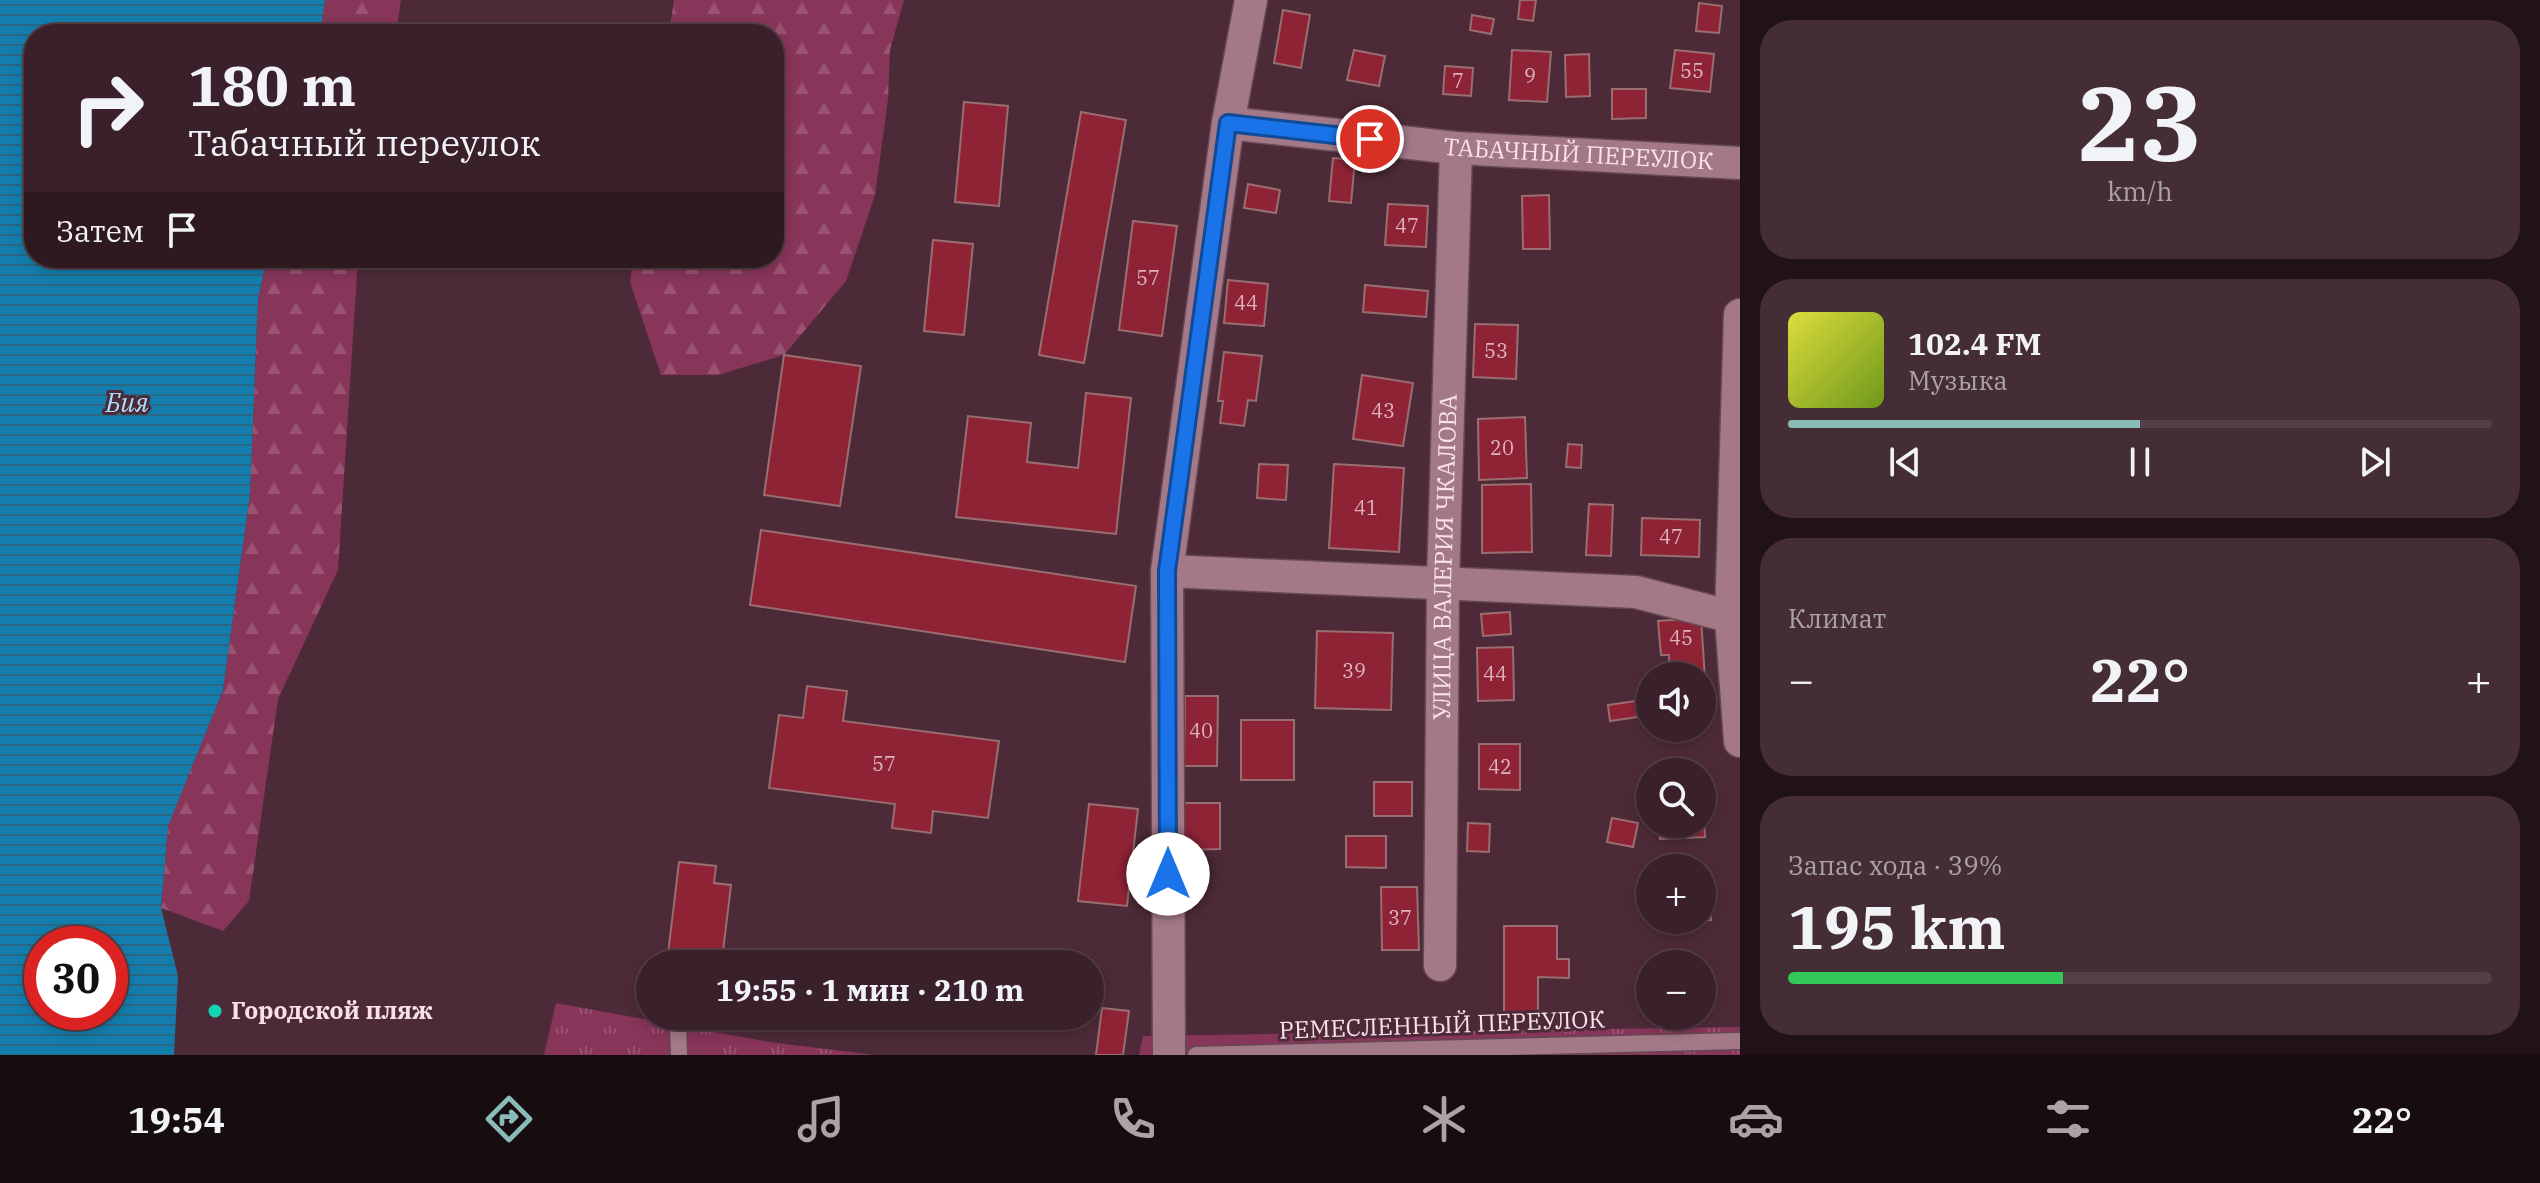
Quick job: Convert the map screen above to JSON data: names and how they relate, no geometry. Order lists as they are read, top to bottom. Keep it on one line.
{"streets":{"street":["ТАБАЧНЫЙ ПЕРЕУЛОК","УЛИЦА ВАЛЕРИЯ ЧКАЛОВА"],"lane":["РЕМЕСЛЕННЫЙ ПЕРЕУЛОК"]},"crossings":[["ТАБАЧНЫЙ ПЕРЕУЛОК","УЛИЦА ВАЛЕРИЯ ЧКАЛОВА"]],"water":["Бия"],"places":["Городской пляж"],"house_numbers":["55","9","7","47","57","44","53","43","20","41","47","45","39","44","40","57","42","37"],"page":{"tile":[["23","km/h"],"Климат",["Запас хода · 39%","195 km"]],"turn":["180 m","Табачный переулок"],"then":"Затем","song":["102.4 FM","Музыка"],"heat":["−","22°","+"],"map_buttons":["+","−"],"limit":"30","trip":"19:55 · 1 мин · 210 m","tabs":["19:54","22°"]}}
